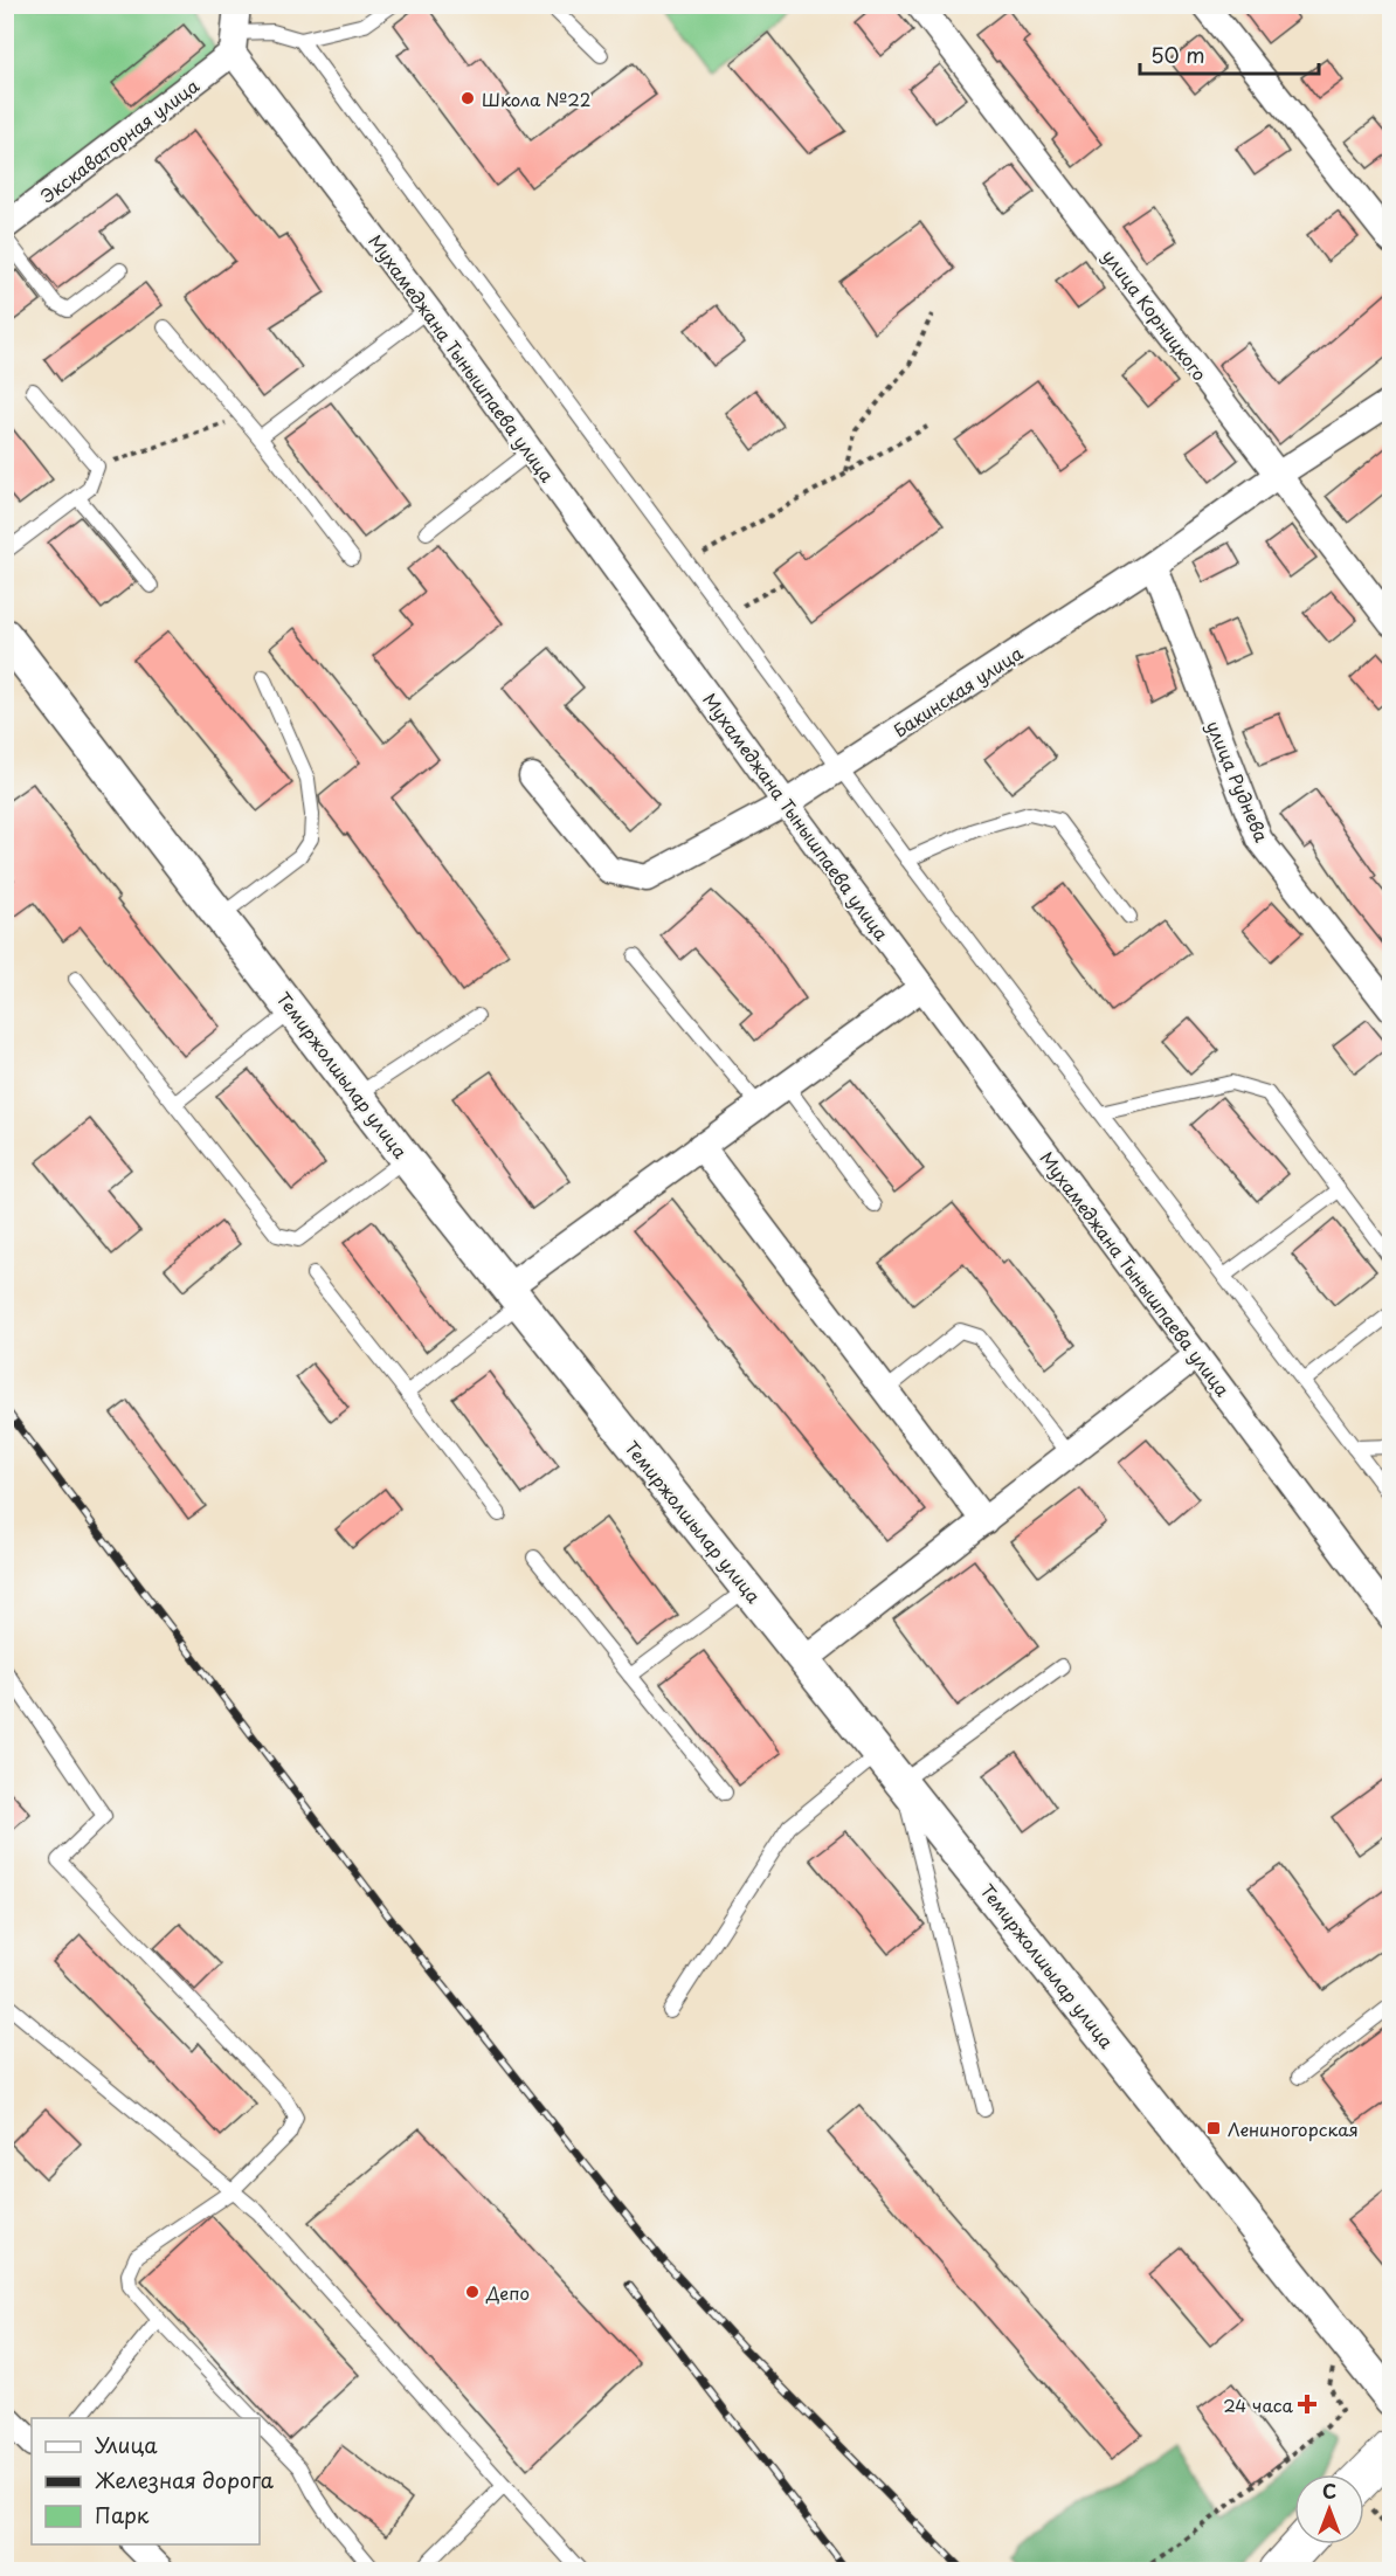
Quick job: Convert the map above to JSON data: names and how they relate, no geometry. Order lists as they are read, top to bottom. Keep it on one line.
{"streets":{"street":["Экскаваторная улица","улица Корницкого","Мухамеджана Тынышпаева улица","Бакинская улица","улица Руднева","Темиржолшылар улица"]},"crossings":[["Экскаваторная улица","Мухамеджана Тынышпаева улица"],["улица Корницкого","Бакинская улица"],["Мухамеджана Тынышпаева улица","Бакинская улица"],["Бакинская улица","улица Руднева"]],"places":{"other":["Школа №22","Депо"],"transit":["Лениногорская"],"health":["24 часа"]},"legend":["Улица","Железная дорога","Парк"],"scale_bar":"50 m","north":"top"}
